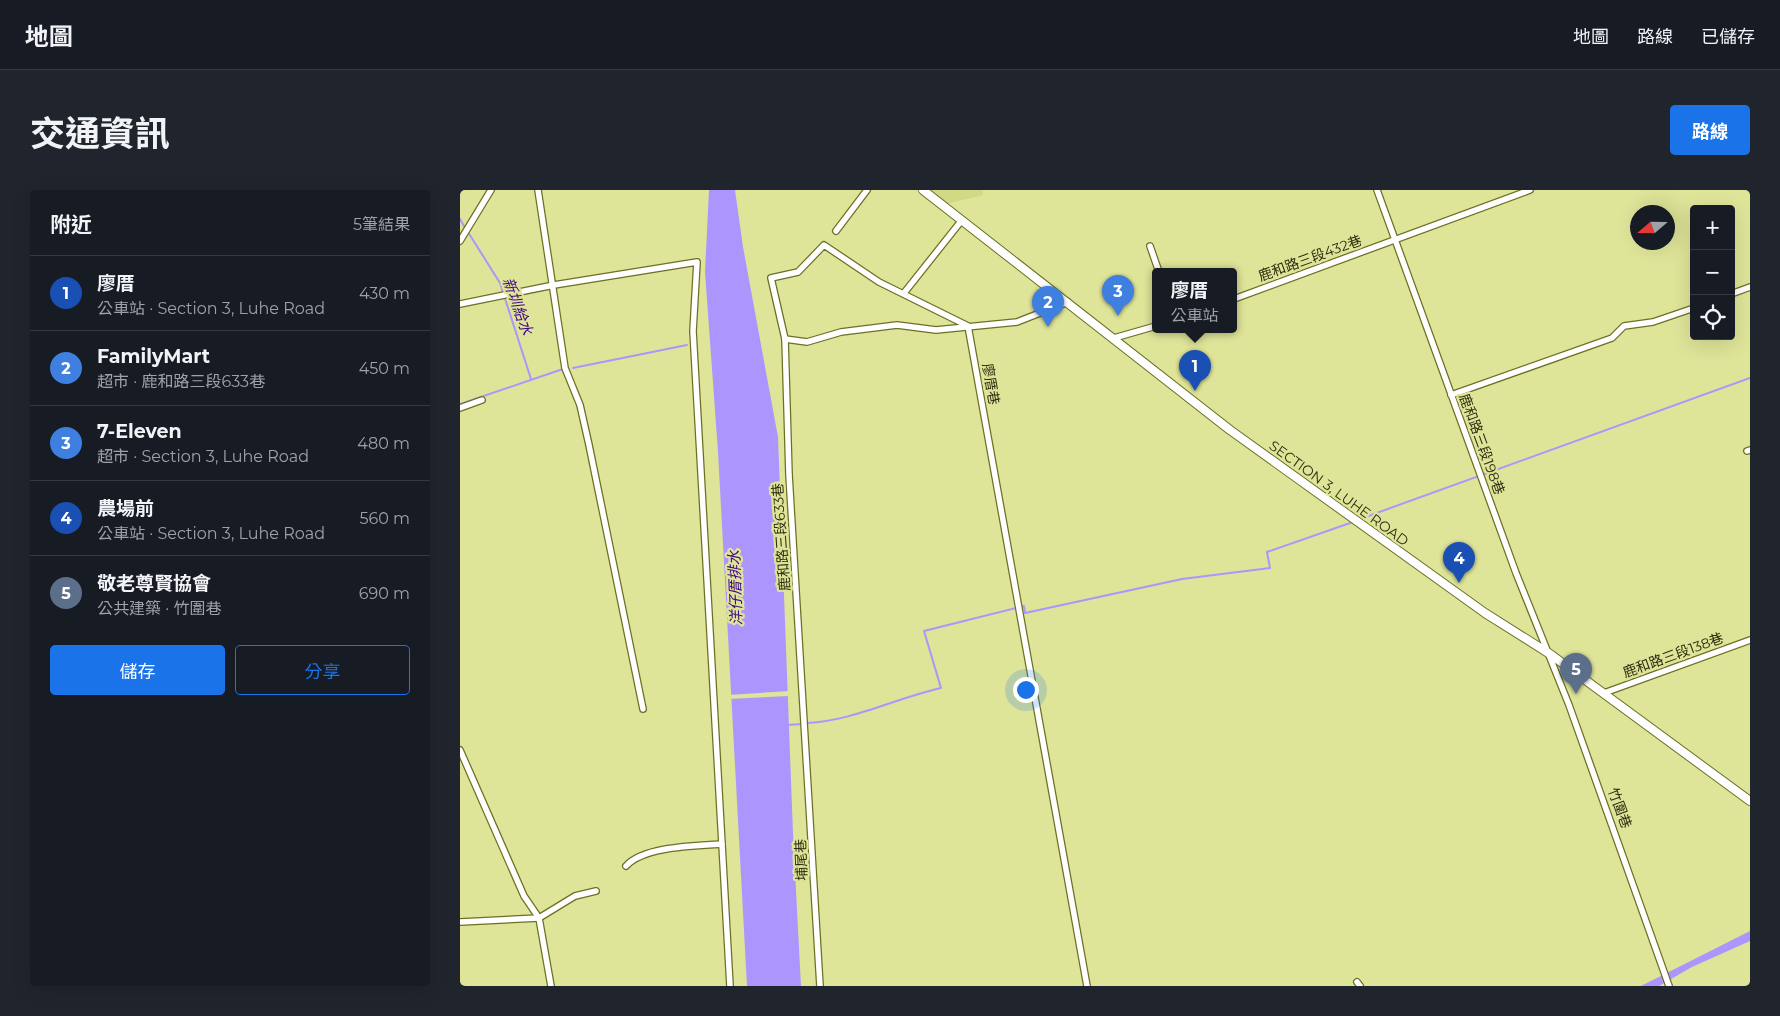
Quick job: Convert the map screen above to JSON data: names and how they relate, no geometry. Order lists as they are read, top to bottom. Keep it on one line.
{"streets":{"main road":["SECTION 3, LUHE ROAD"],"street":["鹿和路三段432巷","廖厝巷","鹿和路三段198巷","鹿和路三段633巷","鹿和路三段138巷","竹圍巷","埔尾巷"]},"crossings":[["鹿和路三段432巷","鹿和路三段198巷"],["鹿和路三段198巷","SECTION 3, LUHE ROAD"],["鹿和路三段198巷","竹圍巷"],["SECTION 3, LUHE ROAD","鹿和路三段138巷"],["SECTION 3, LUHE ROAD","竹圍巷"],["鹿和路三段633巷","埔尾巷"]],"water":["新圳給水","洋仔厝排水"],"north":"left","page":{"header":"地圖","nav":["地圖","路線","已儲存"],"title":"交通資訊","buttons":["路線",["儲存","分享"]],"heading":["附近","5筆結果"],"map_buttons":["+","−"],"list":[{"mark":"1","name":"廖厝","note":"公車站 · Section 3, Luhe Road","value":"430 m"},{"mark":"2","name":"FamilyMart","note":"超市 · 鹿和路三段633巷","value":"450 m"},{"mark":"3","name":"7-Eleven","note":"超市 · Section 3, Luhe Road","value":"480 m"},{"mark":"4","name":"農場前","note":"公車站 · Section 3, Luhe Road","value":"560 m"},{"mark":"5","name":"敬老尊賢協會","note":"公共建築 · 竹圍巷","value":"690 m"}],"popup":["廖厝","公車站"],"pins":["3","2","1","4","5"]}}
